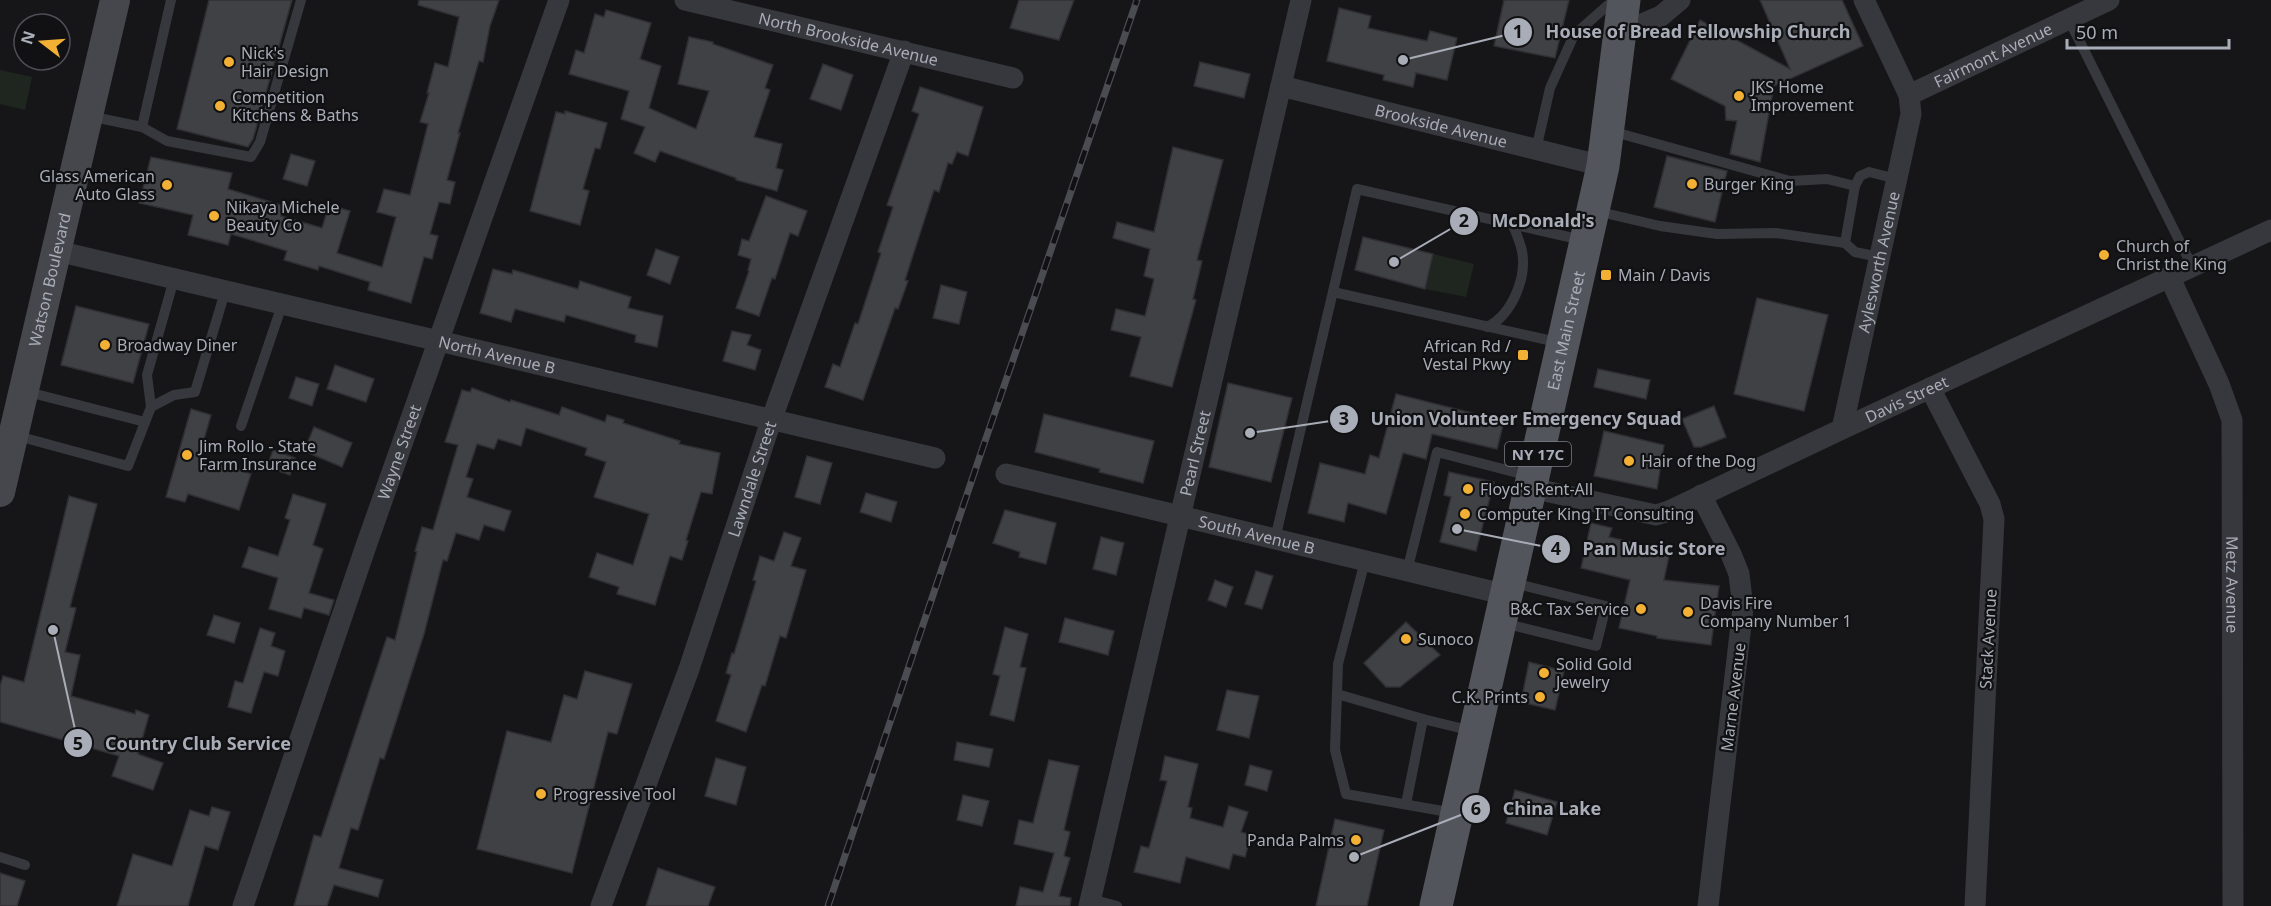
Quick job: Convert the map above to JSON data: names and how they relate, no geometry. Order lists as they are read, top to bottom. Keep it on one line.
{"streets":{"main road":["East Main Street","NY 17C"],"street":["North Brookside Avenue","Fairmont Avenue","Brookside Avenue","Aylesworth Avenue","Watson Boulevard","North Avenue B","Davis Street","Wayne Street","Pearl Street","Lawndale Street","South Avenue B","Metz Avenue","Stack Avenue","Marne Avenue"]},"crossings":[["North Brookside Avenue","Lawndale Street"],["Fairmont Avenue","Aylesworth Avenue"],["Brookside Avenue","East Main Street"],["Brookside Avenue","Pearl Street"],["Aylesworth Avenue","Davis Street"],["Watson Boulevard","North Avenue B"],["East Main Street","Davis Street"],["East Main Street","South Avenue B"],["North Avenue B","Wayne Street"],["North Avenue B","Lawndale Street"],["Davis Street","Metz Avenue"],["Davis Street","Stack Avenue"],["Davis Street","Marne Avenue"],["Pearl Street","South Avenue B"]],"places":{"other":["House of Bread Fellowship Church","Nick's Hair Design","JKS Home Improvement","Competition Kitchens & Baths","Burger King","Glass American Auto Glass","Nikaya Michele Beauty Co","Church of Christ the King","McDonald's","Broadway Diner","Union Volunteer Emergency Squad","Jim Rollo - State Farm Insurance","Hair of the Dog","Floyd's Rent-All","Computer King IT Consulting","Pan Music Store","B&C Tax Service","Davis Fire Company Number 1","Country Club Service","Sunoco","Solid Gold Jewelry","C.K. Prints","Progressive Tool","Panda Palms","China Lake"],"transit":["Main / Davis","African Rd / Vestal Pkwy"]},"scale_bar":"50 m","north":"left"}
